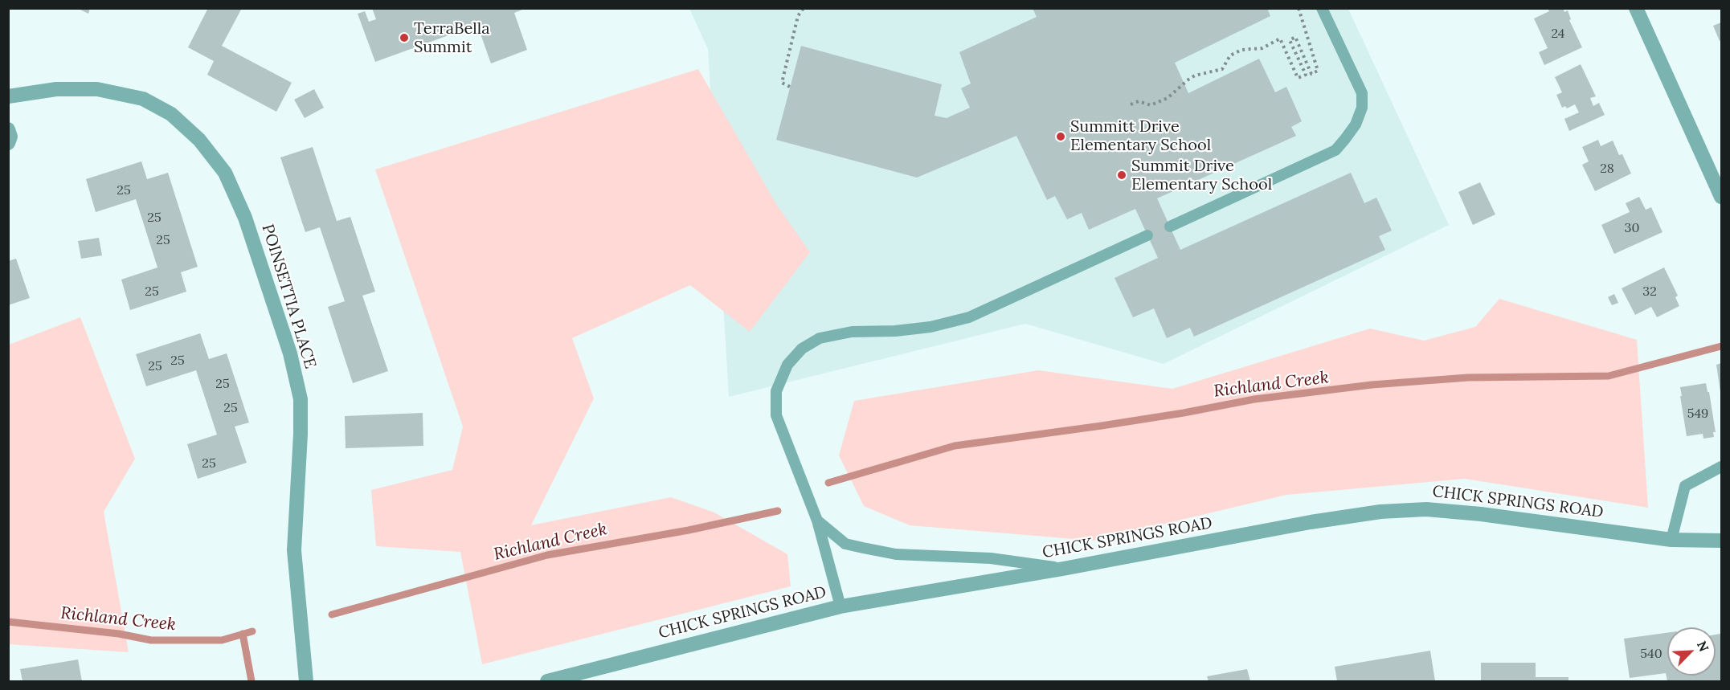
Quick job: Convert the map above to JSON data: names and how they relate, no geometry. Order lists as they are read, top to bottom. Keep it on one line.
{"streets":{"street":["POINSETTIA PLACE","CHICK SPRINGS ROAD"]},"water":["Richland Creek"],"places":["TerraBella Summit","Summitt Drive Elementary School","Summit Drive Elementary School"],"house_numbers":["24","28","25","25","30","25","25","32","25","25","25","25","549","25","540"],"north":"top right"}
